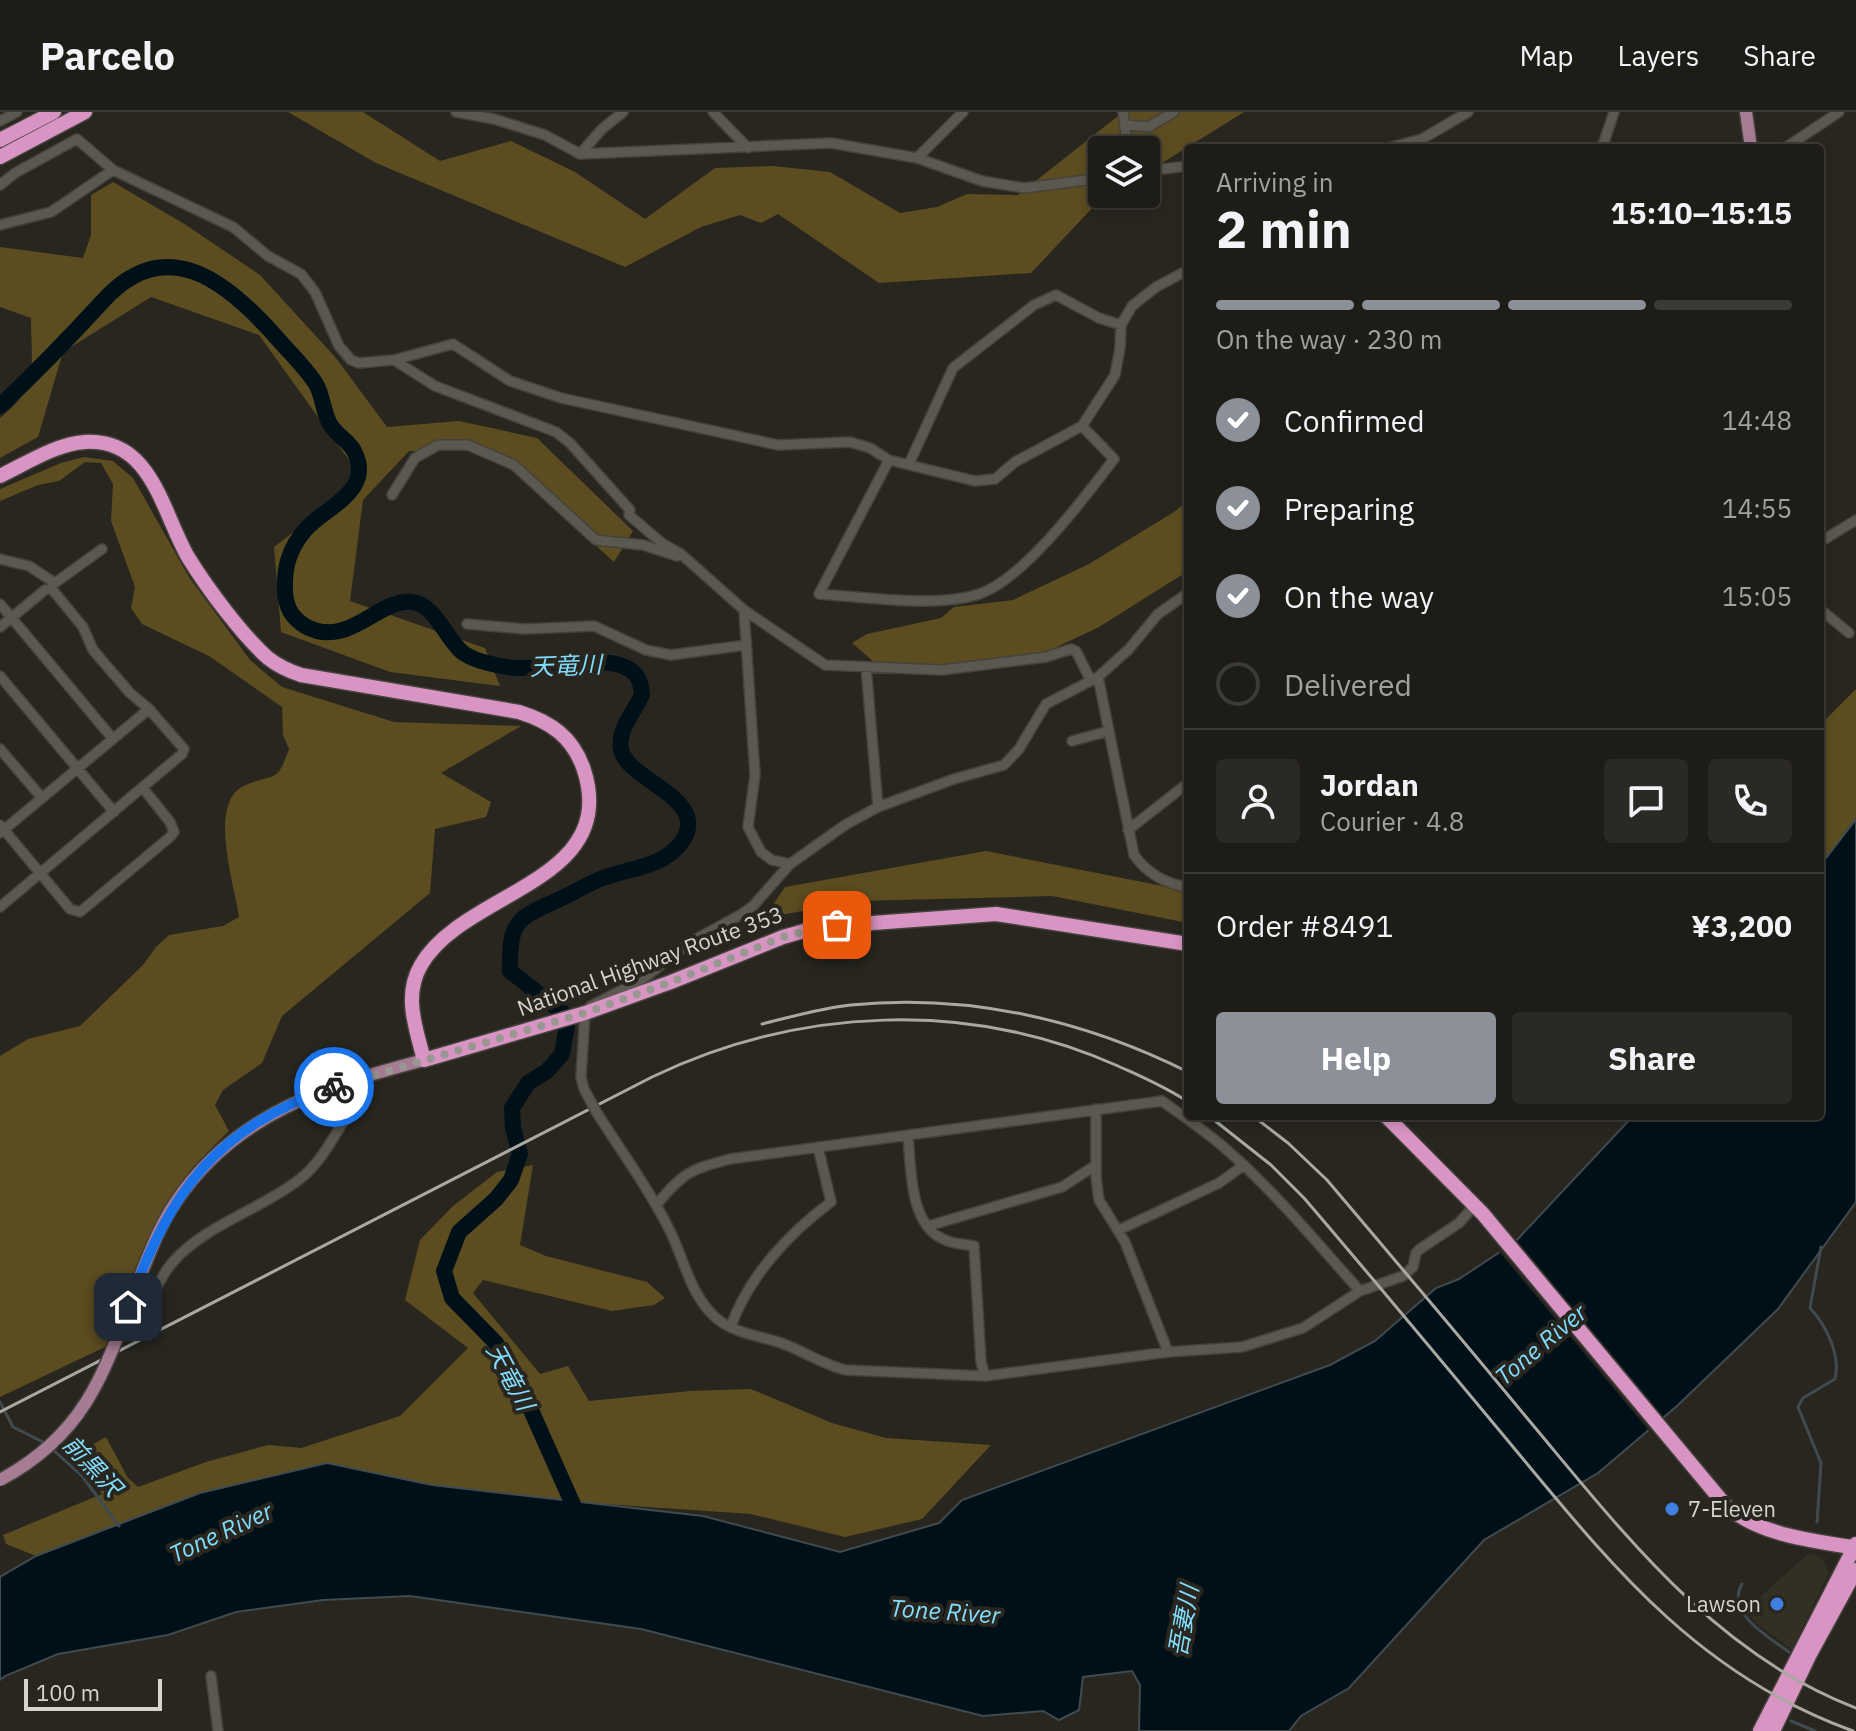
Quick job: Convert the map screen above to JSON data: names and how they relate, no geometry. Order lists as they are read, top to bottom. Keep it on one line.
{"streets":{"highway":["National Highway Route 353"]},"water":["天竜川","Tone River","前黒沢","吾妻川"],"places":["7-Eleven","Lawson"],"scale_bar":"100 m","page":{"header":"Parcelo","nav":["Map","Layers","Share"],"heading":["2 min","Arriving in","15:10–15:15"],"panel":["Jordan","Courier · 4.8","Order #8491","¥3,200"],"bar":"On the way · 230 m","list":[["Confirmed","14:48"],["Preparing","14:55"],["On the way","15:05"],"Delivered"],"buttons":["Help","Share"],"scale":"100 m"}}
